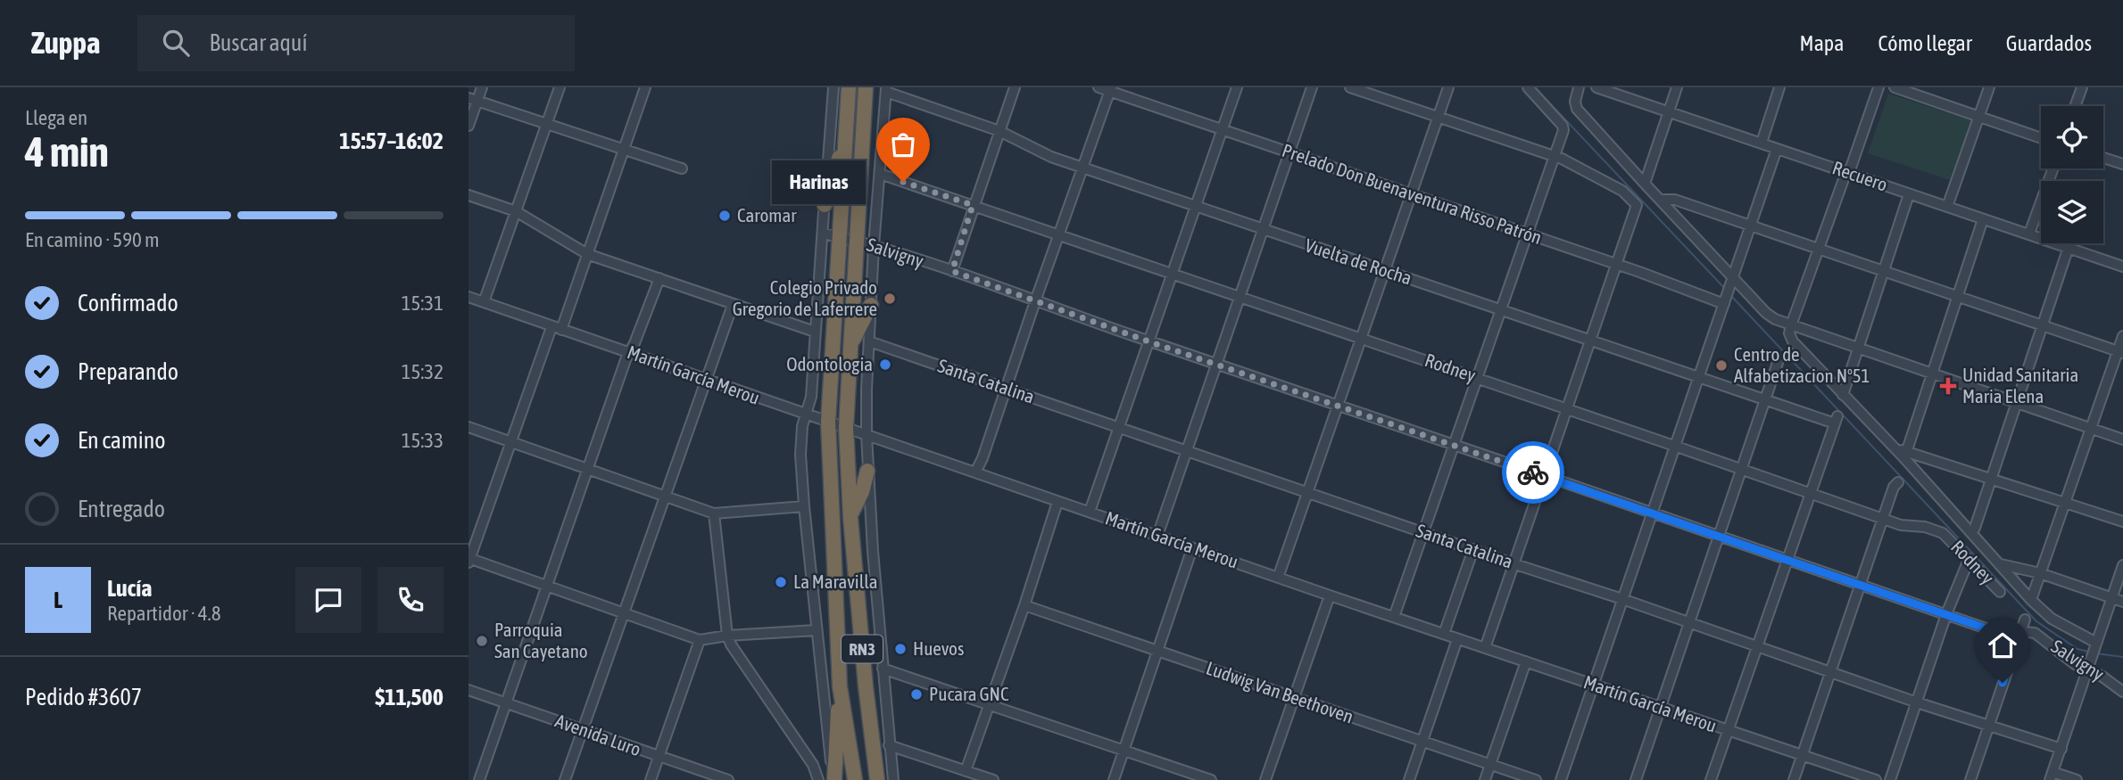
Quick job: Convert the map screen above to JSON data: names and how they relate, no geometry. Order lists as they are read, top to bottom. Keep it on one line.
{"streets":{"highway":["RN3"],"street":["Recuero","Prelado Don Buenaventura Risso Patrón","Salvigny","Vuelta de Rocha","Rodney","Martín García Merou","Santa Catalina","Ludwig Van Beethoven","Avenida Luro"]},"crossings":[["Salvigny","RN3"],["Vuelta de Rocha","Rodney"],["Martín García Merou","RN3"]],"places":{"other":["Harinas","Caromar","Colegio Privado Gregorio de Laferrere","Odontologia","Centro de Alfabetizacion Nº51","La Maravilla","Parroquia San Cayetano","Huevos","Pucara GNC"],"health":["Unidad Sanitaria Maria Elena"]},"page":{"header":"Zuppa","search":"Buscar aquí","nav":["Mapa","Cómo llegar","Guardados"],"heading":["4 min","Llega en","15:57–16:02"],"panel":["Lucía","Repartidor · 4.8","Pedido #3607","$11,500"],"bubble":"Harinas","bar":"En camino · 590 m","list":[["Confirmado","15:31"],["Preparando","15:32"],["En camino","15:33"],"Entregado"],"round":"L"}}
